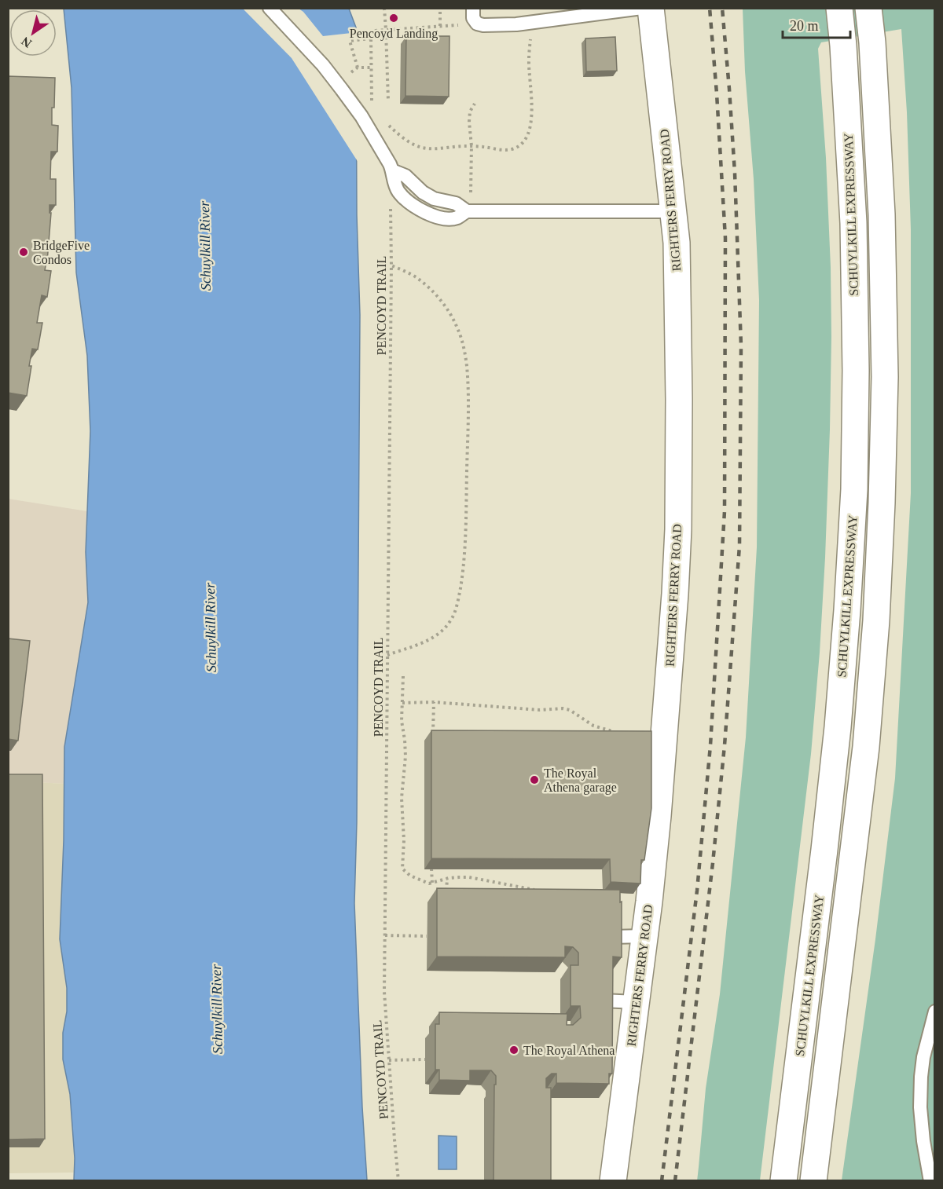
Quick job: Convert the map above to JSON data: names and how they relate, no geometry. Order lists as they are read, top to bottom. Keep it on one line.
{"streets":{"main road":["RIGHTERS FERRY ROAD","SCHUYLKILL EXPRESSWAY"],"path":["PENCOYD TRAIL"]},"water":["Schuylkill River"],"places":["Pencoyd Landing","BridgeFive Condos","The Royal Athena garage","The Royal Athena"],"scale_bar":"20 m","north":"bottom left"}
